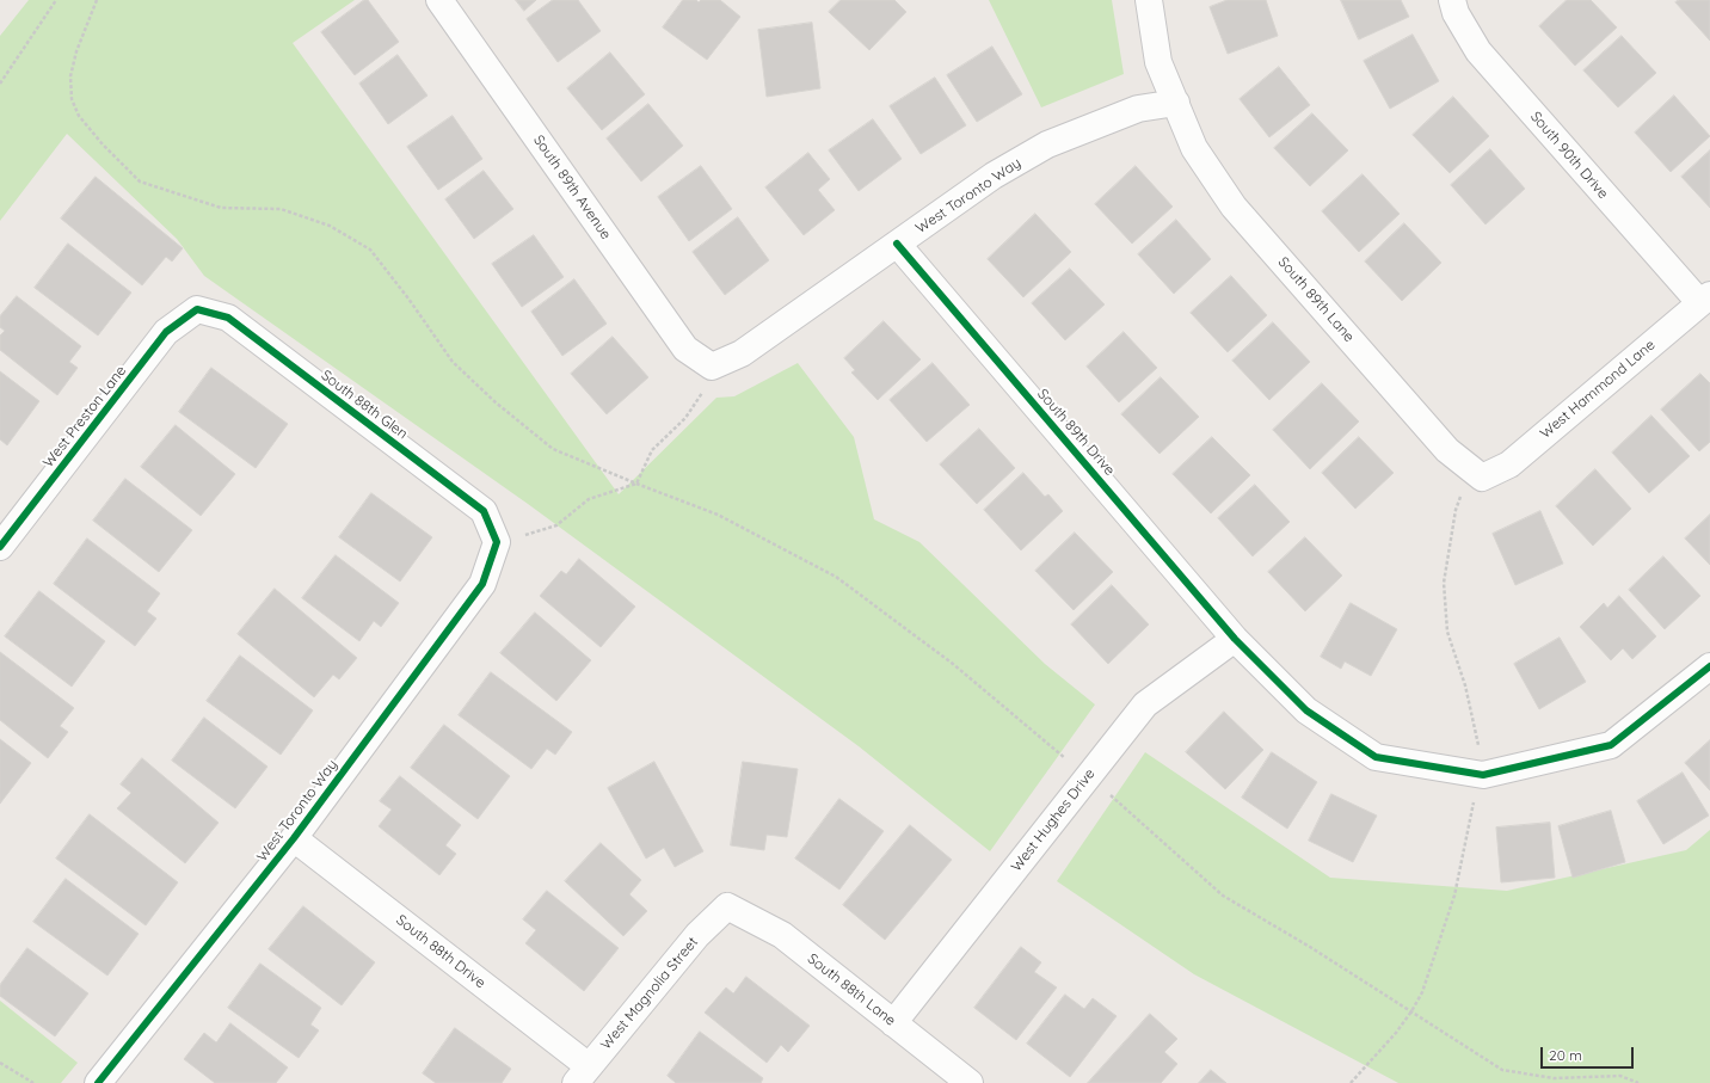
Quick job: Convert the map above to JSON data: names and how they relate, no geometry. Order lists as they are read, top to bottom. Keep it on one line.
{"streets":{"street":["South 90th Drive","South 89th Avenue","West Toronto Way","South 89th Lane","West Hammond Lane","South 88th Glen","West Preston Lane","South 89th Drive","West Hughes Drive","South 88th Drive","South 88th Lane","West Magnolia Street"]},"crossings":[["South 90th Drive","West Hammond Lane"],["South 89th Avenue","West Toronto Way"],["West Toronto Way","South 89th Lane"],["West Toronto Way","South 88th Glen"],["West Toronto Way","South 89th Drive"],["West Toronto Way","South 88th Drive"],["South 89th Lane","West Hammond Lane"],["South 88th Glen","West Preston Lane"],["South 89th Drive","West Hughes Drive"],["West Hughes Drive","South 88th Lane"],["South 88th Drive","West Magnolia Street"],["South 88th Lane","West Magnolia Street"]],"scale_bar":"20 m"}
